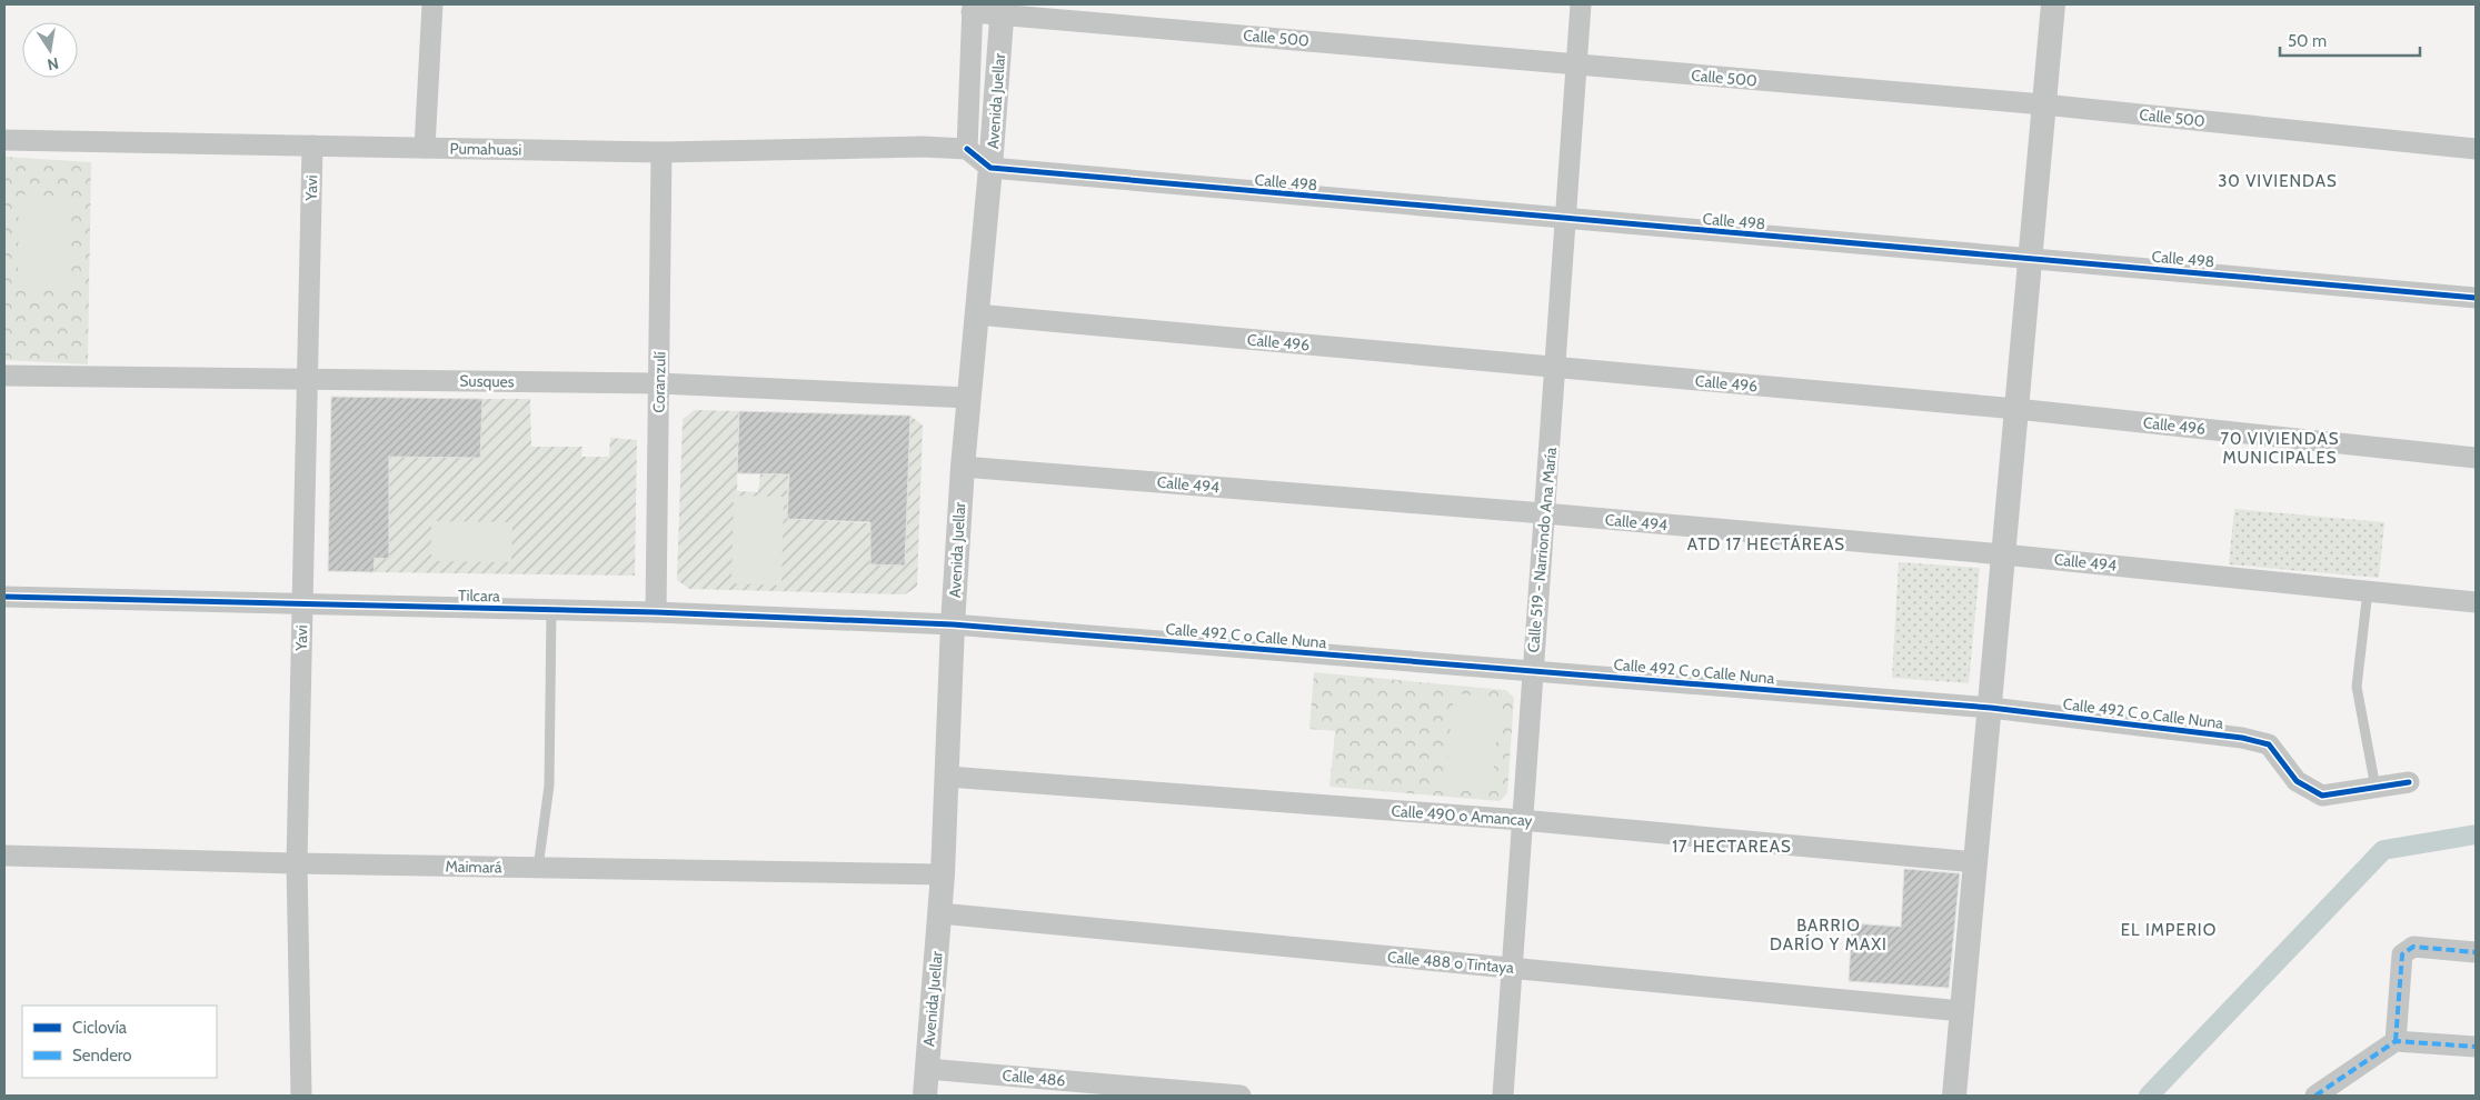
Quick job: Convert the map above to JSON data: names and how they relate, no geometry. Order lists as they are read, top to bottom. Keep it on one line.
{"streets":{"street":["Calle 500","Avenida Juellar","Pumahuasi","Calle 498","Yavi","Calle 496","Susques","Coranzulí","Calle 494","Calle 519 - Narriondo Ana María","Tilcara","Calle 492 C o Calle Nuna","Calle 490 o Amancay","Maimará","Calle 488 o Tintaya","Calle 486"]},"crossings":[["Calle 500","Avenida Juellar"],["Calle 500","Calle 519 - Narriondo Ana María"],["Avenida Juellar","Calle 498"],["Avenida Juellar","Calle 496"],["Avenida Juellar","Susques"],["Avenida Juellar","Calle 494"],["Avenida Juellar","Tilcara"],["Avenida Juellar","Calle 492 C o Calle Nuna"],["Avenida Juellar","Calle 490 o Amancay"],["Avenida Juellar","Maimará"],["Avenida Juellar","Calle 488 o Tintaya"],["Avenida Juellar","Calle 486"],["Pumahuasi","Yavi"],["Pumahuasi","Coranzulí"],["Calle 498","Calle 519 - Narriondo Ana María"],["Yavi","Susques"],["Yavi","Tilcara"],["Yavi","Maimará"],["Calle 496","Calle 519 - Narriondo Ana María"],["Susques","Coranzulí"],["Coranzulí","Tilcara"],["Calle 494","Calle 519 - Narriondo Ana María"],["Calle 519 - Narriondo Ana María","Calle 492 C o Calle Nuna"],["Calle 519 - Narriondo Ana María","Calle 490 o Amancay"],["Calle 519 - Narriondo Ana María","Calle 488 o Tintaya"],["Tilcara","Calle 492 C o Calle Nuna"]],"districts":["30 VIVIENDAS","70 VIVIENDAS MUNICIPALES","ATD 17 HECTÁREAS","17 HECTAREAS","BARRIO DARÍO Y MAXI","EL IMPERIO"],"legend":["Ciclovía","Sendero"],"scale_bar":"50 m","north":"bottom"}
